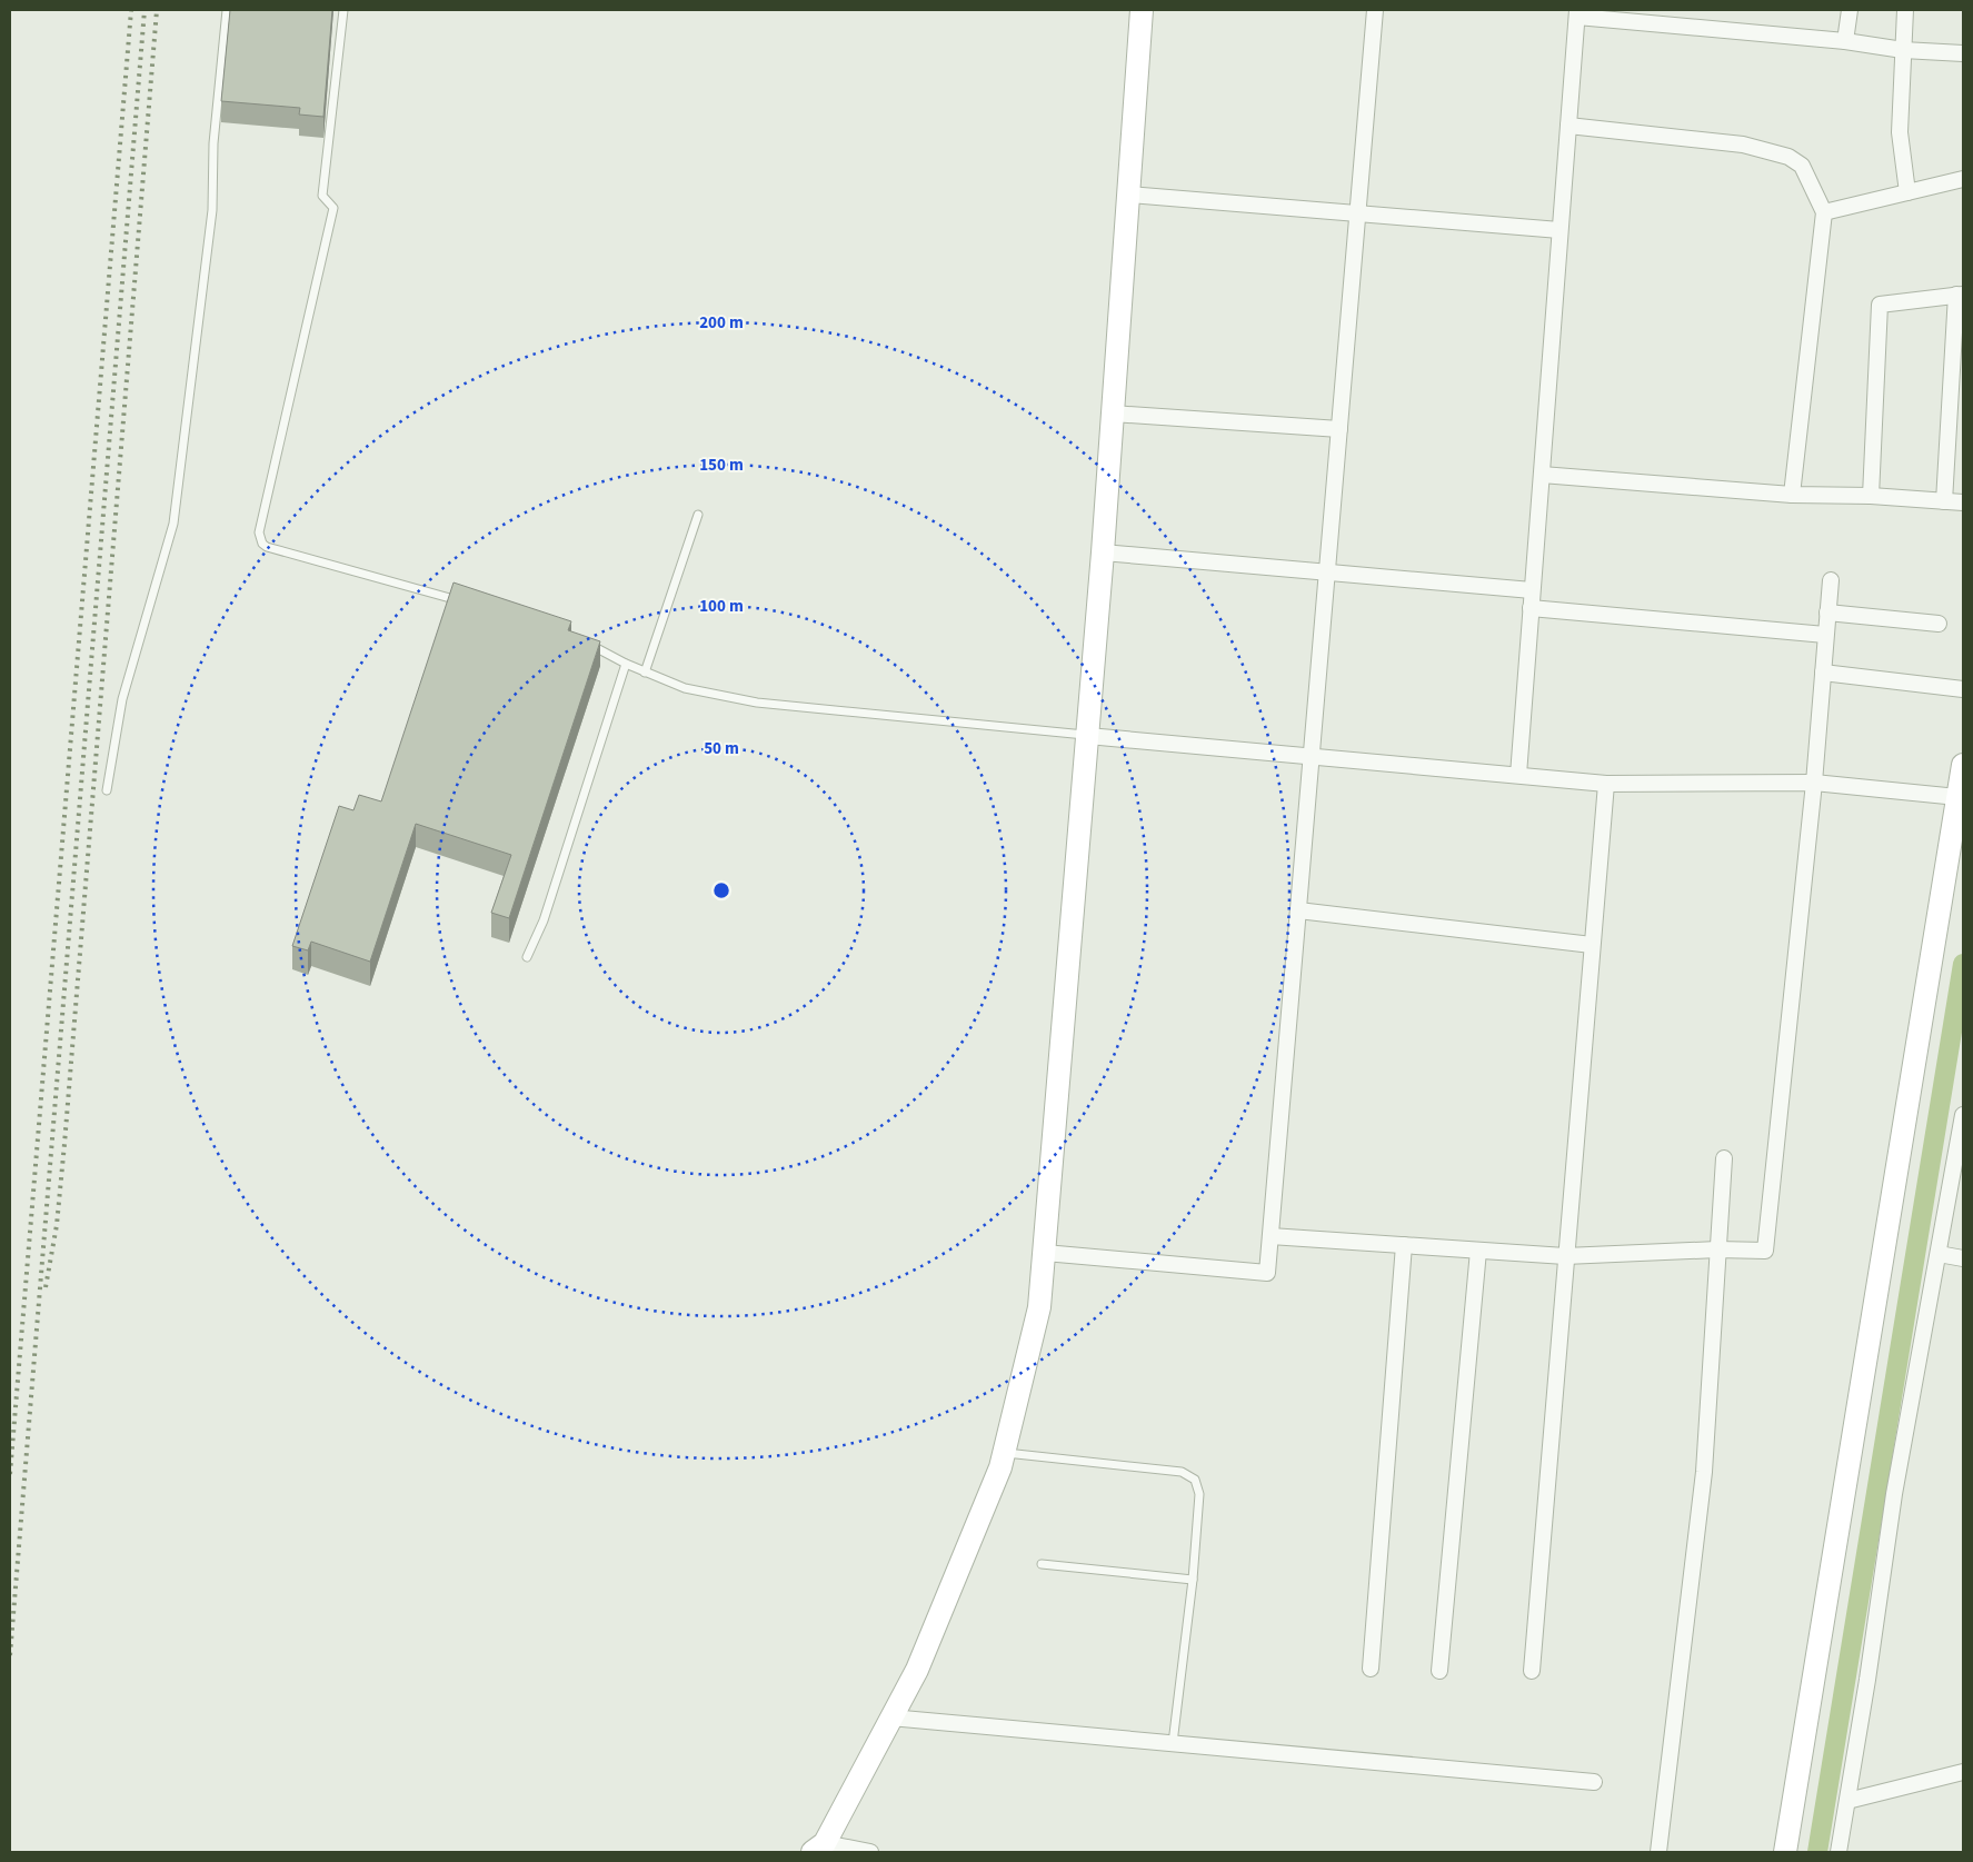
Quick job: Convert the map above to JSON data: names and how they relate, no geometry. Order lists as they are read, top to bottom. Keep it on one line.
{"rings":["200 m","150 m","100 m","50 m"]}
